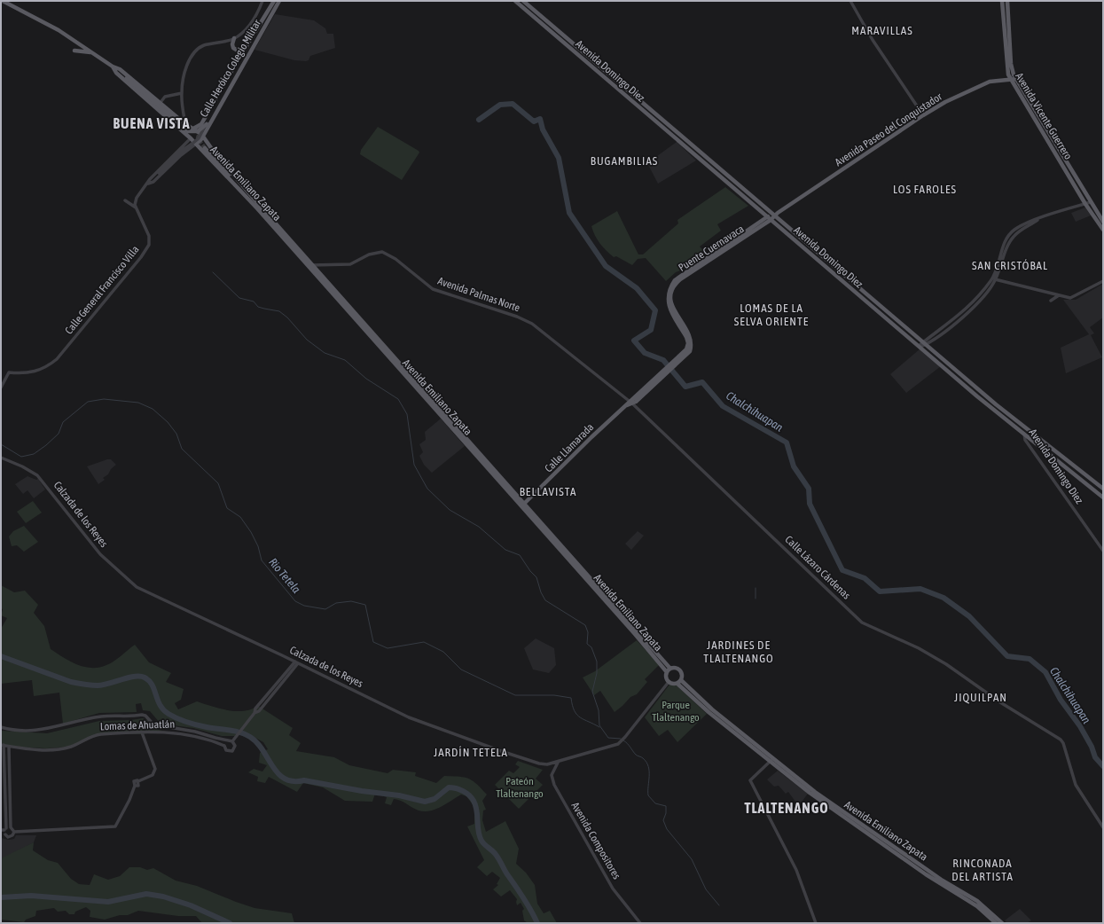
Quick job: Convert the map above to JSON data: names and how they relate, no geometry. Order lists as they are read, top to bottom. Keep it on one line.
{"streets":{"main road":["Calle Heróico Colegio Militar","Avenida Domingo Diez","Avenida Vicente Guerrero","Avenida Paseo del Conquistador","Avenida Emiliano Zapata","Puente Cuernavaca","Calle Llamarada"],"street":["Calle General Francisco Villa","Avenida Palmas Norte","Calzada de los Reyes","Calle Lázaro Cárdenas","Lomas de Ahuatlán","Avenida Compositores"]},"crossings":[["Calle Heróico Colegio Militar","Avenida Emiliano Zapata"],["Avenida Domingo Diez","Avenida Paseo del Conquistador"],["Avenida Domingo Diez","Puente Cuernavaca"],["Avenida Vicente Guerrero","Avenida Paseo del Conquistador"],["Avenida Paseo del Conquistador","Puente Cuernavaca"],["Avenida Emiliano Zapata","Avenida Palmas Norte"],["Avenida Emiliano Zapata","Calle Llamarada"],["Avenida Emiliano Zapata","Calzada de los Reyes"],["Puente Cuernavaca","Avenida Palmas Norte"],["Puente Cuernavaca","Calle Llamarada"],["Puente Cuernavaca","Calle Lázaro Cárdenas"],["Avenida Palmas Norte","Calle Llamarada"],["Avenida Palmas Norte","Calle Lázaro Cárdenas"],["Calle Llamarada","Calle Lázaro Cárdenas"]],"districts":["MARAVILLAS","BUENA VISTA","BUGAMBILIAS","LOS FAROLES","SAN CRISTÓBAL","LOMAS DE LA SELVA ORIENTE","BELLAVISTA","JARDINES DE TLALTENANGO","JIQUILPAN","JARDÍN TETELA","TLALTENANGO","RINCONADA DEL ARTISTA"],"water":["Chalchihuapan","Rio Tetela"],"parks":["Parque Tlaltenango","Pateón Tlaltenango"]}
